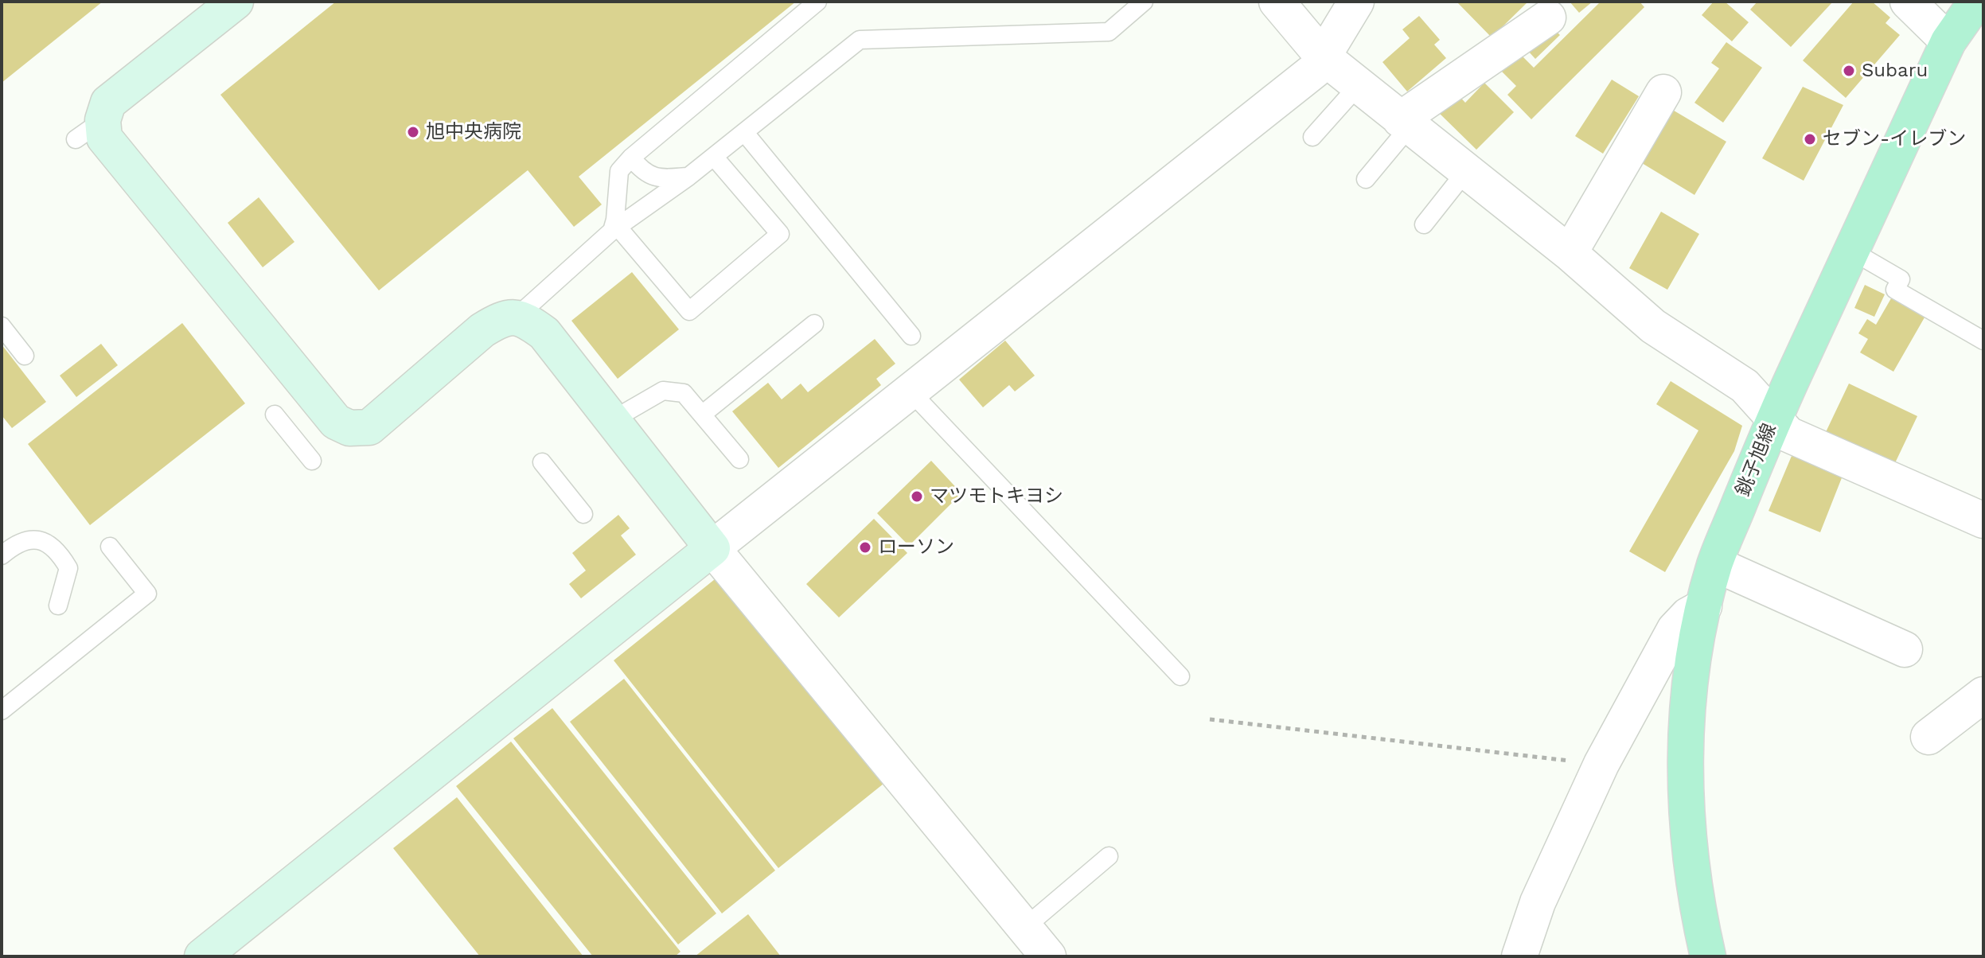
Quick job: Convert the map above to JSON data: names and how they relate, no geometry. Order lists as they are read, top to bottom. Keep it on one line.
{"streets":{"main road":["銚子旭線"]},"places":["Subaru","旭中央病院","セブン-イレブン","マツモトキヨシ","ローソン"]}
